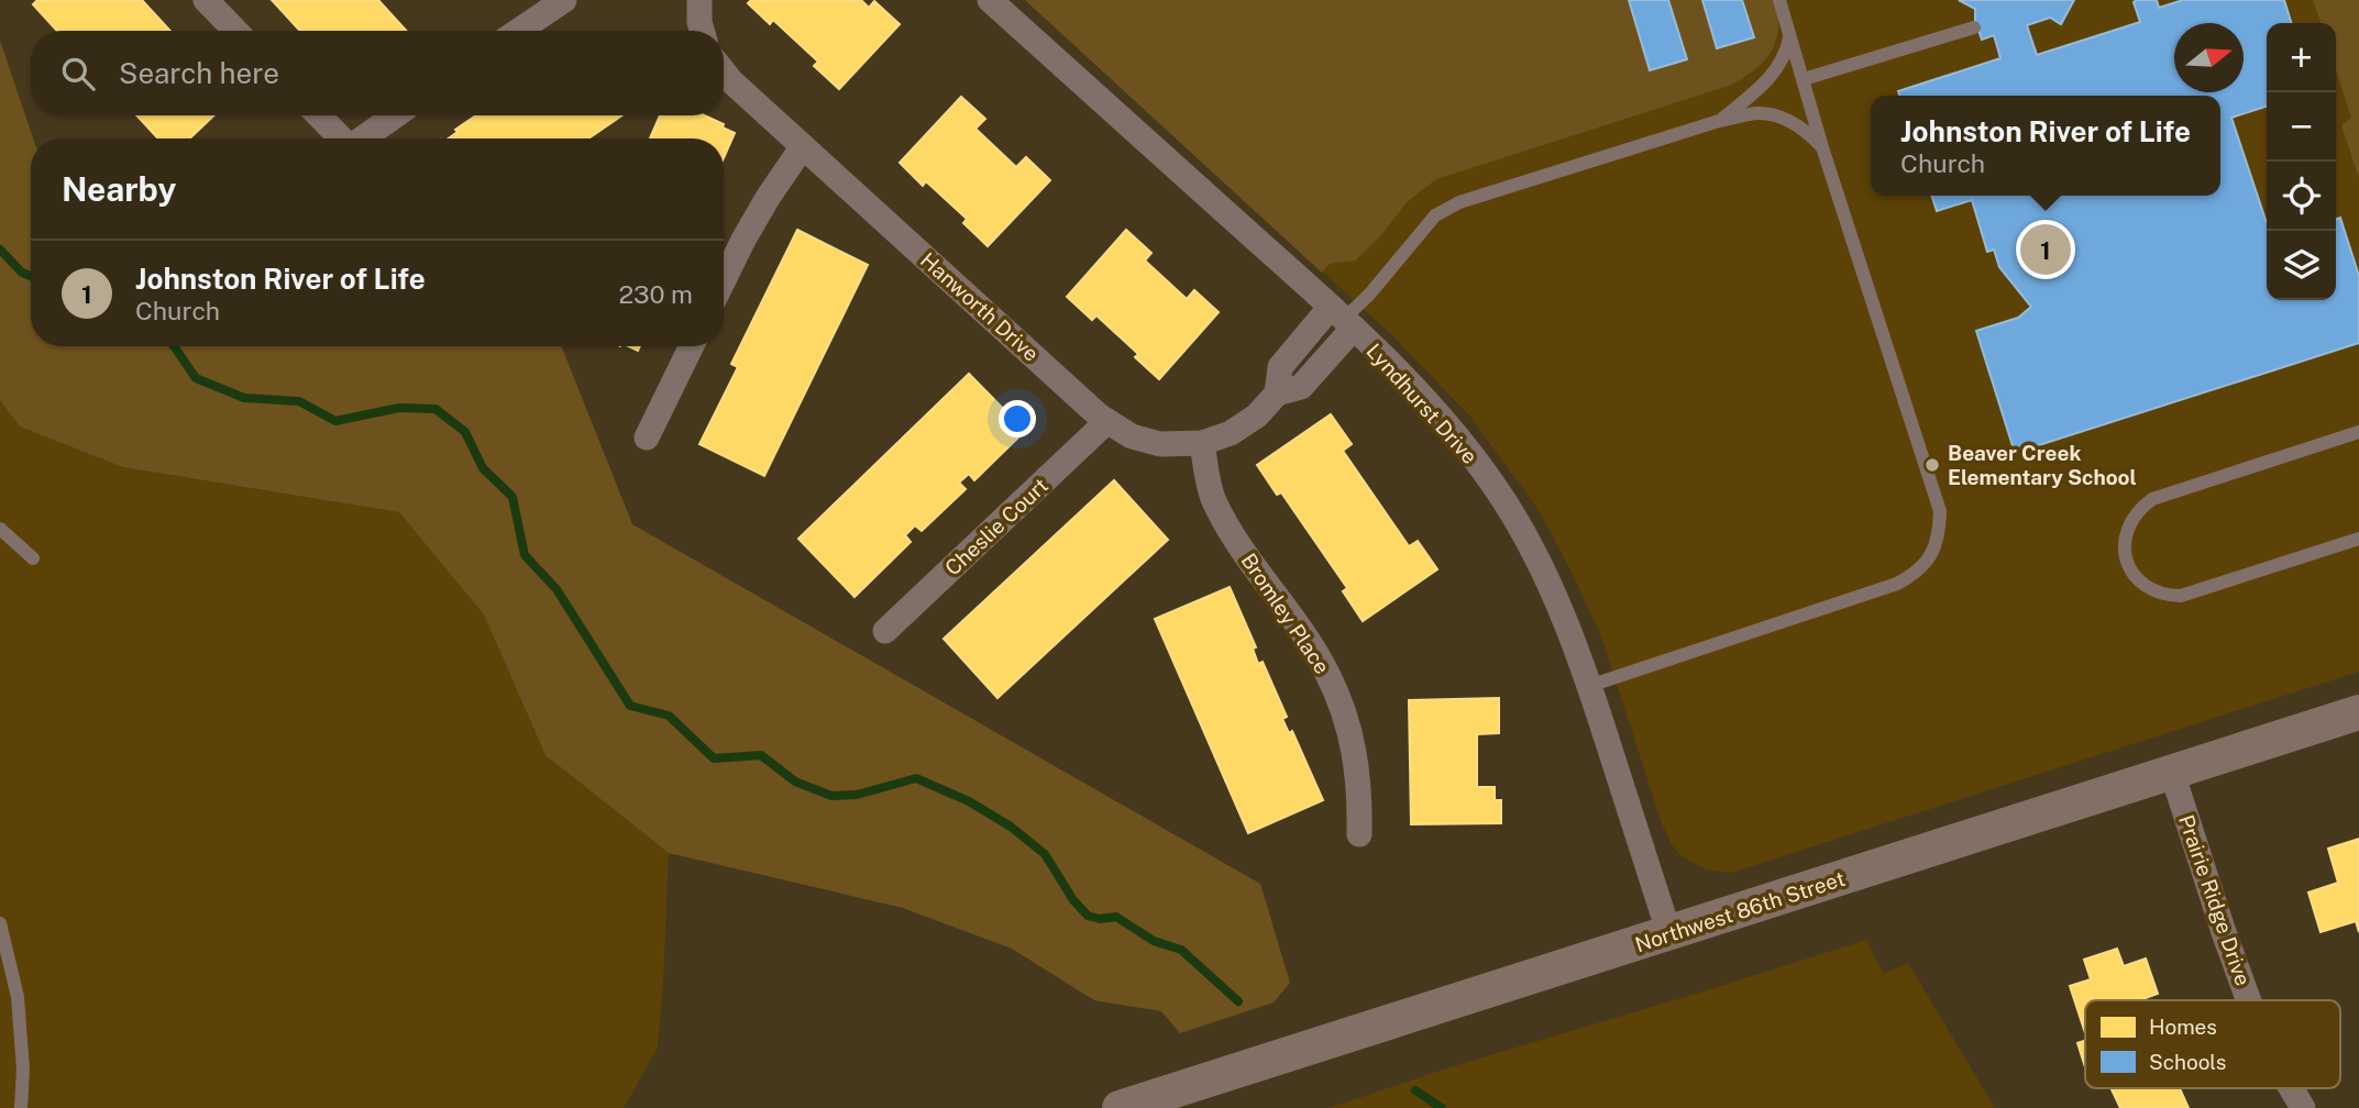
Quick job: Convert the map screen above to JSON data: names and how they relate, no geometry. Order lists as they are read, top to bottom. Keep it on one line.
{"streets":{"main road":["Northwest 86th Street"],"street":["Hanworth Drive","Lyndhurst Drive","Cheslie Court","Bromley Place","Prairie Ridge Drive"]},"crossings":[["Hanworth Drive","Lyndhurst Drive"],["Hanworth Drive","Cheslie Court"],["Hanworth Drive","Bromley Place"],["Lyndhurst Drive","Northwest 86th Street"],["Prairie Ridge Drive","Northwest 86th Street"]],"places":["Beaver Creek Elementary School"],"legend":["Homes","Schools"],"north":"right","page":{"map_buttons":["+","−"],"search":"Search here","popup":["Johnston River of Life","Church"],"heading":"Nearby","pins":"1","list":[{"mark":"1","name":"Johnston River of Life","note":"Church","value":"230 m"}]}}
